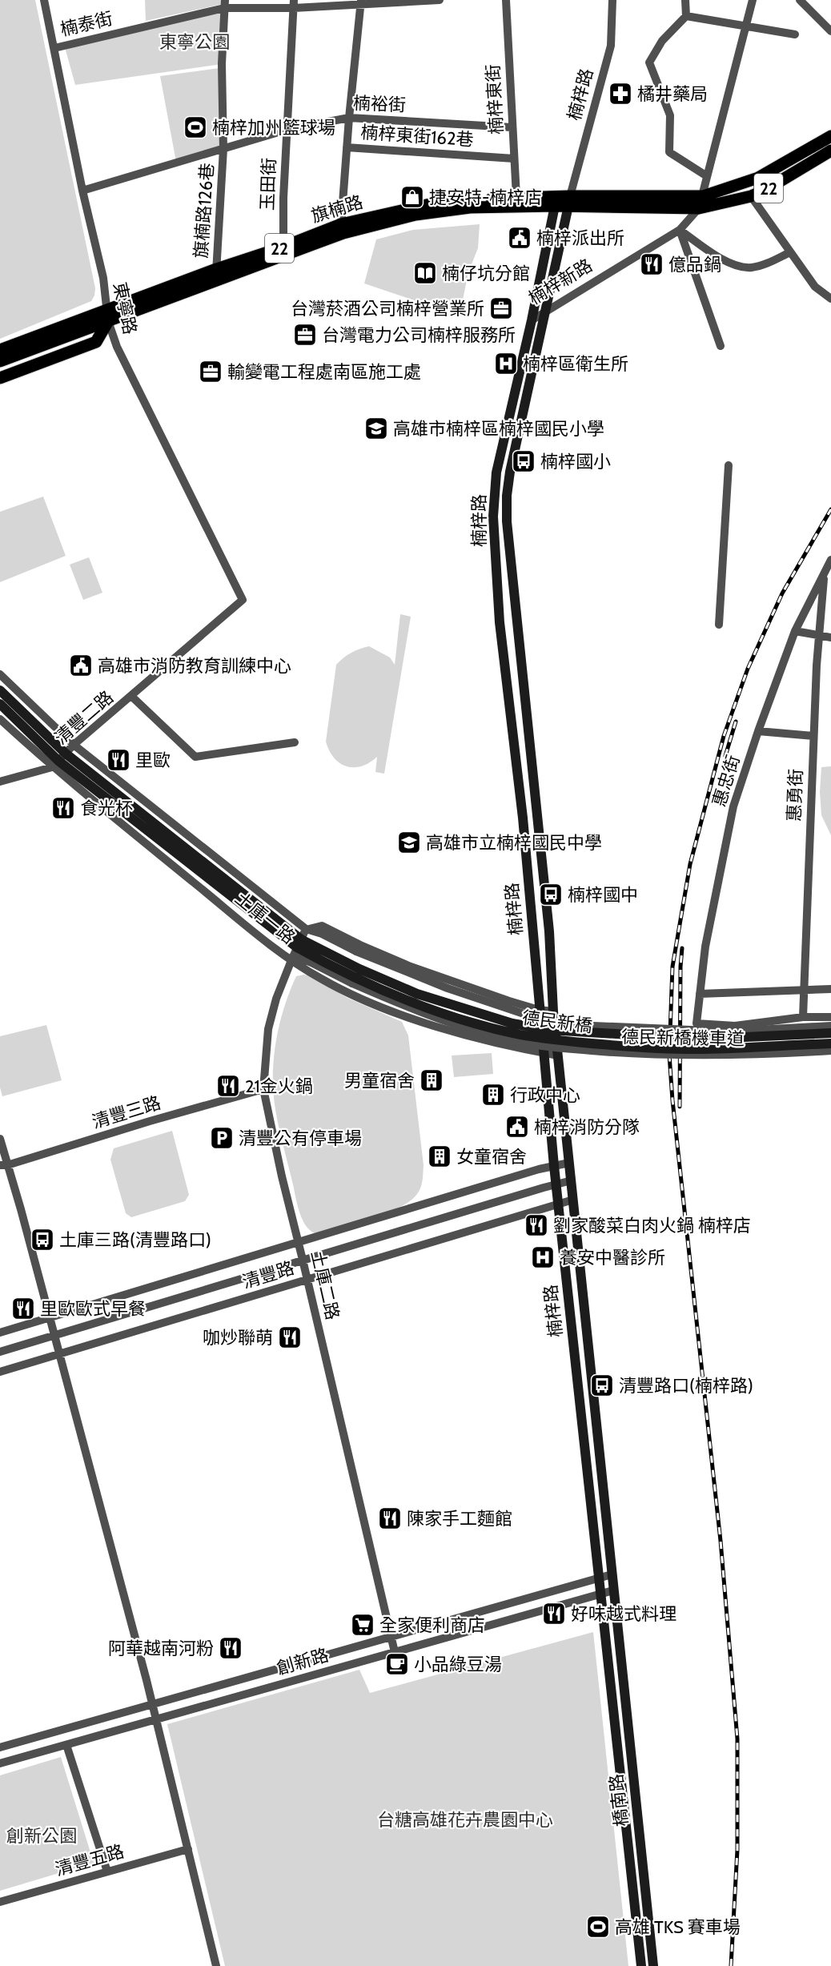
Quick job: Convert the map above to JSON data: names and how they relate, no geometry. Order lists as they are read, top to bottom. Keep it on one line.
{"streets":{"main road":["22","旗楠路"],"street":["楠泰街","楠梓路","楠梓東街","楠裕街","楠梓東街162巷","玉田街","旗楠路126巷","楠梓新路","東寧路","清豐二路","惠忠街","惠勇街","土庫一路","德民新橋","德民新橋機車道","清豐三路","清豐路","土庫二路","創新路","橋南路","清豐五路"]},"crossings":[["楠泰街","玉田街"],["楠泰街","旗楠路126巷"],["楠泰街","東寧路"],["楠梓路","旗楠路"],["楠梓路","楠梓新路"],["楠梓路","土庫一路"],["楠梓路","清豐路"],["楠梓路","創新路"],["楠梓路","橋南路"],["楠梓東街","楠裕街"],["楠梓東街","楠梓東街162巷"],["楠梓東街","旗楠路"],["楠裕街","玉田街"],["楠裕街","旗楠路126巷"],["楠裕街","東寧路"],["玉田街","旗楠路"],["22","旗楠路"],["22","楠梓新路"],["旗楠路","旗楠路126巷"],["旗楠路","楠梓新路"],["旗楠路","東寧路"],["東寧路","清豐二路"],["清豐二路","土庫一路"],["惠忠街","惠勇街"],["土庫一路","德民新橋"],["土庫一路","德民新橋機車道"],["土庫一路","土庫二路"],["德民新橋","土庫二路"],["德民新橋機車道","土庫二路"],["清豐三路","土庫二路"],["清豐路","土庫二路"],["土庫二路","創新路"]],"parks":["東寧公園","台糖高雄花卉農園中心","創新公園"],"places":{"pharmacy":["橘井藥局"],"sports":["楠梓加州籃球場","高雄 TKS 賽車場"],"shop":["捷安特-楠梓店"],"public building":["楠梓派出所","高雄市消防教育訓練中心","楠梓消防分隊"],"restaurant":["億品鍋","里歐","食光杯","21金火鍋","劉家酸菜白肉火鍋 楠梓店","里歐歐式早餐","咖炒聯萌","陳家手工麵館","好味越式料理","阿華越南河粉"],"library":["楠仔坑分館"],"office":["台灣菸酒公司楠梓營業所","台灣電力公司楠梓服務所","輸變電工程處南區施工處"],"hospital":["楠梓區衛生所","養安中醫診所"],"school or university":["高雄市楠梓區楠梓國民小學","高雄市立楠梓國民中學"],"bus stop":["楠梓國小","楠梓國中","土庫三路(清豐路口)","清豐路口(楠梓路)"],"building":["男童宿舍","行政中心","女童宿舍"],"parking":["清豐公有停車場"],"supermarket":["全家便利商店"],"cafe":["小品綠豆湯"]}}
